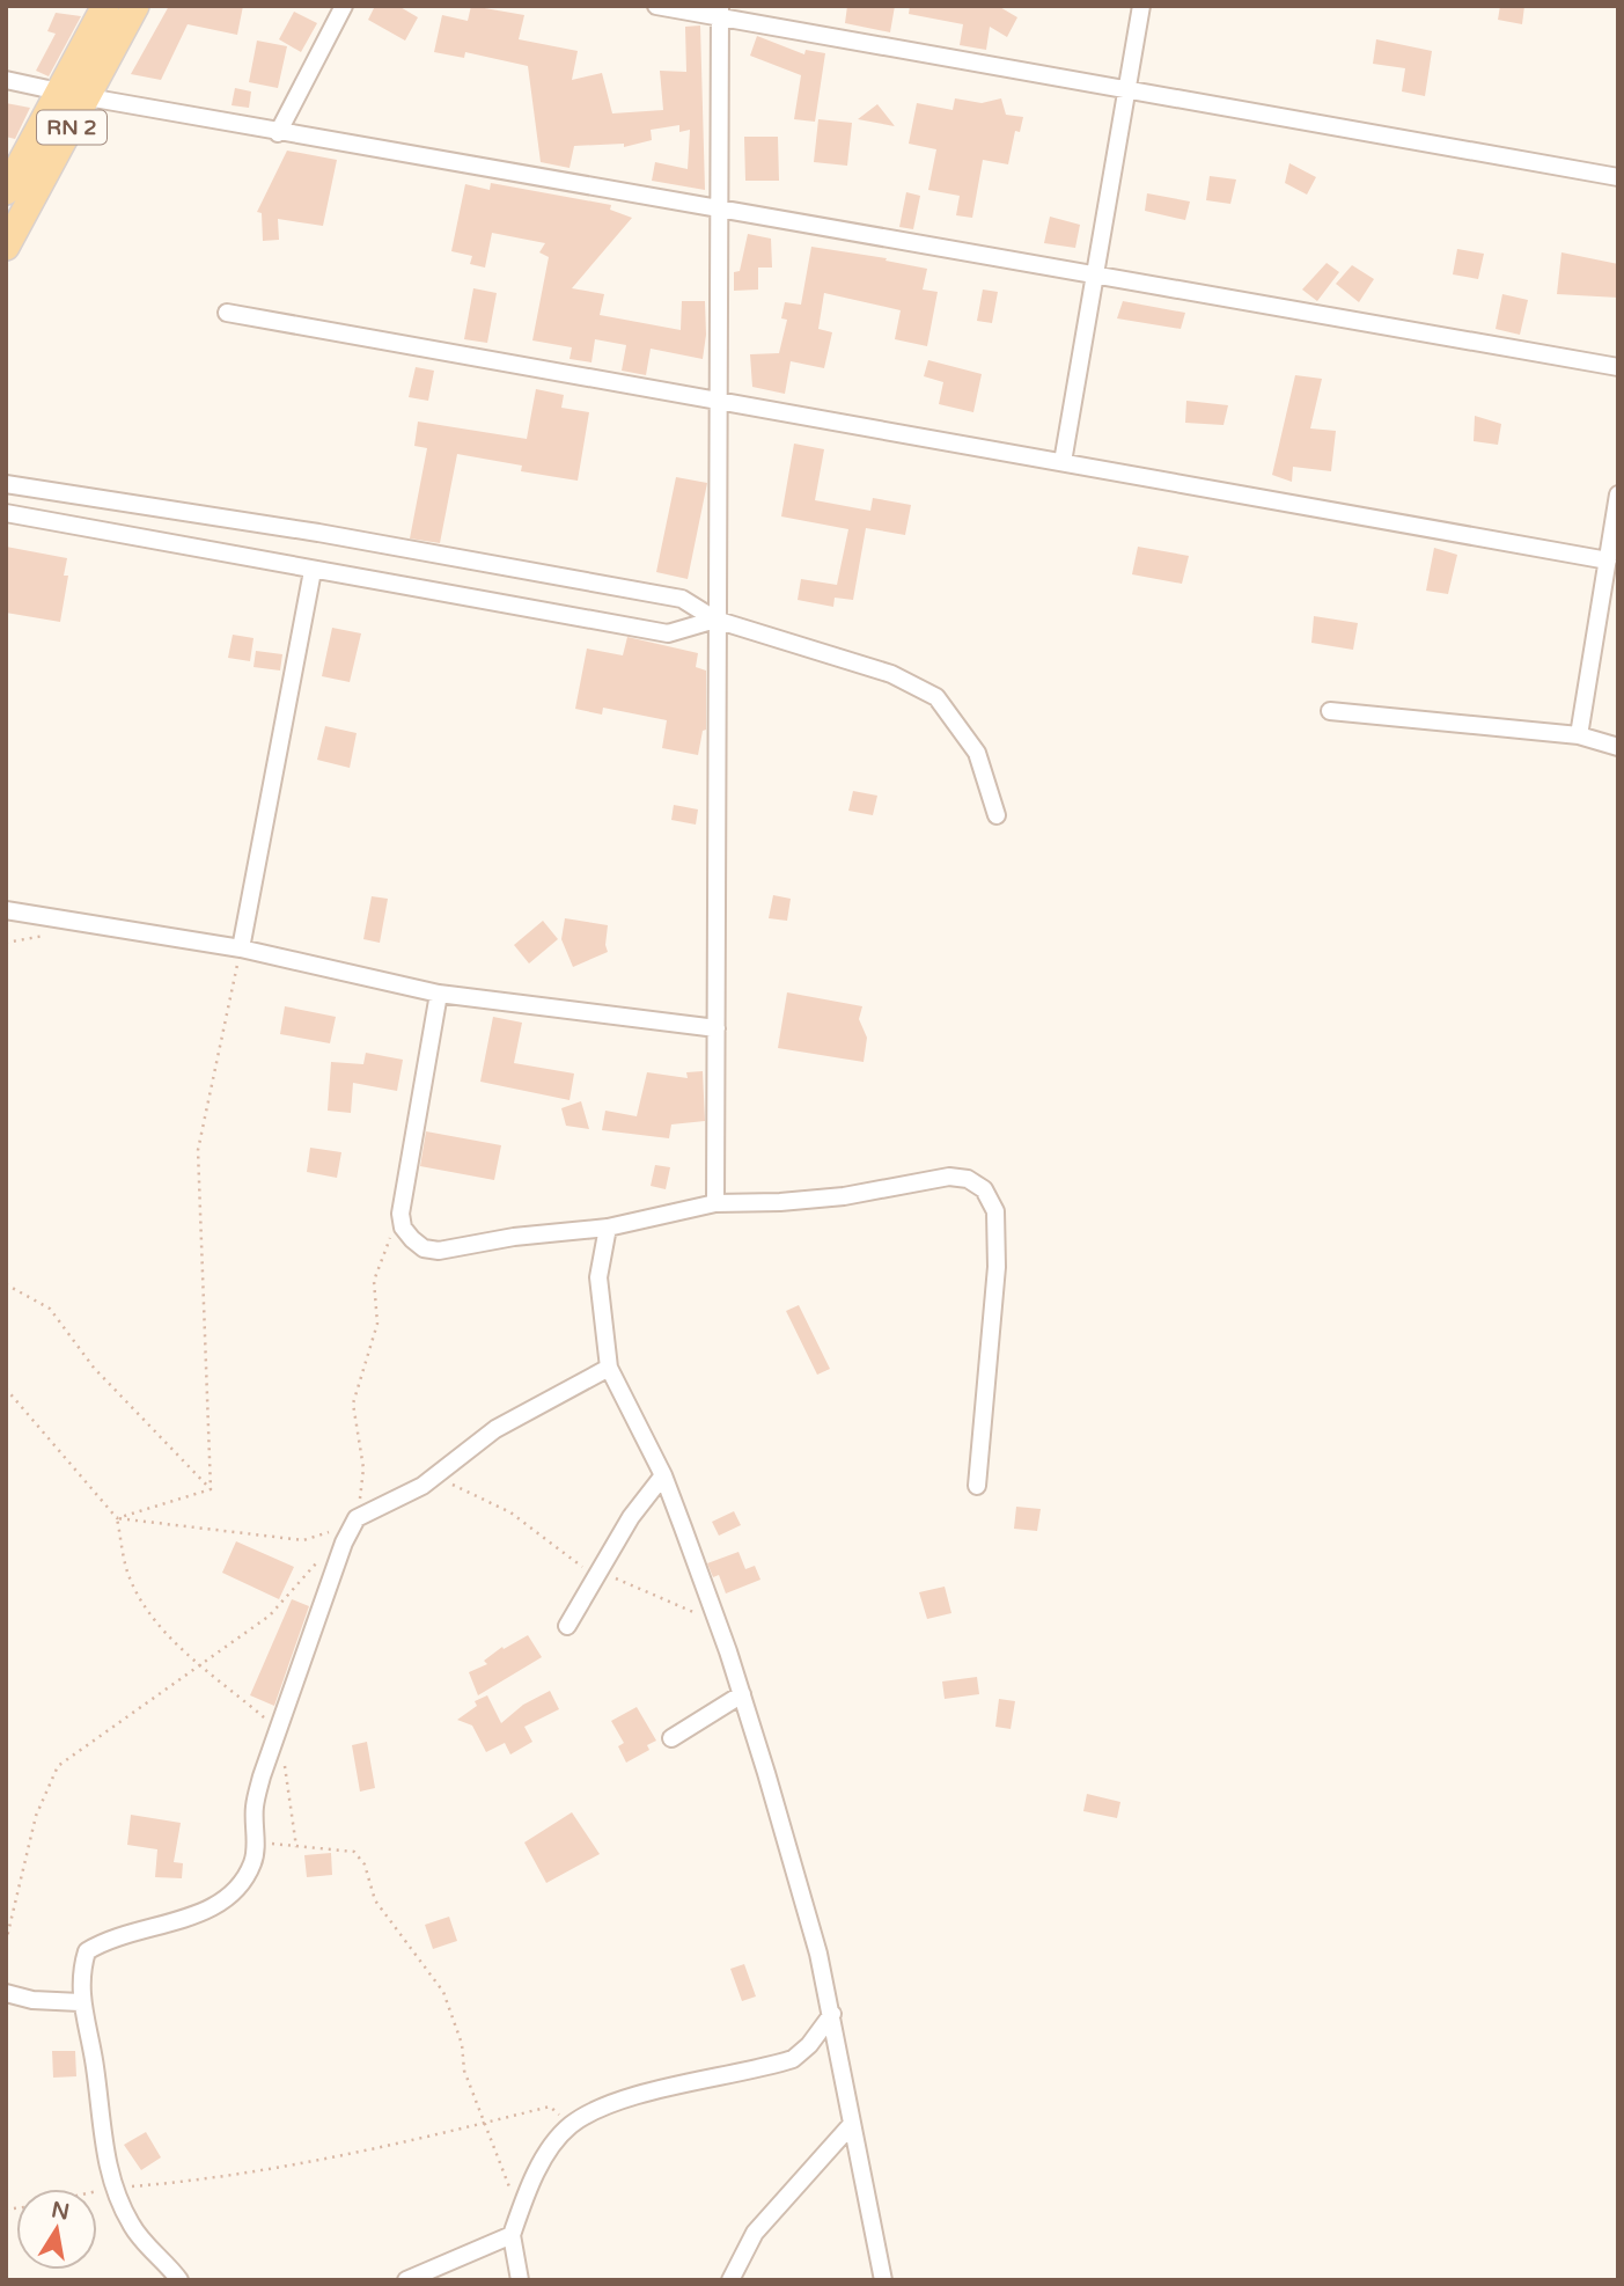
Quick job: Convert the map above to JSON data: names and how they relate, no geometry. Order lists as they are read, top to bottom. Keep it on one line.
{"streets":{"main road":["RN 2"]},"north":"top"}
